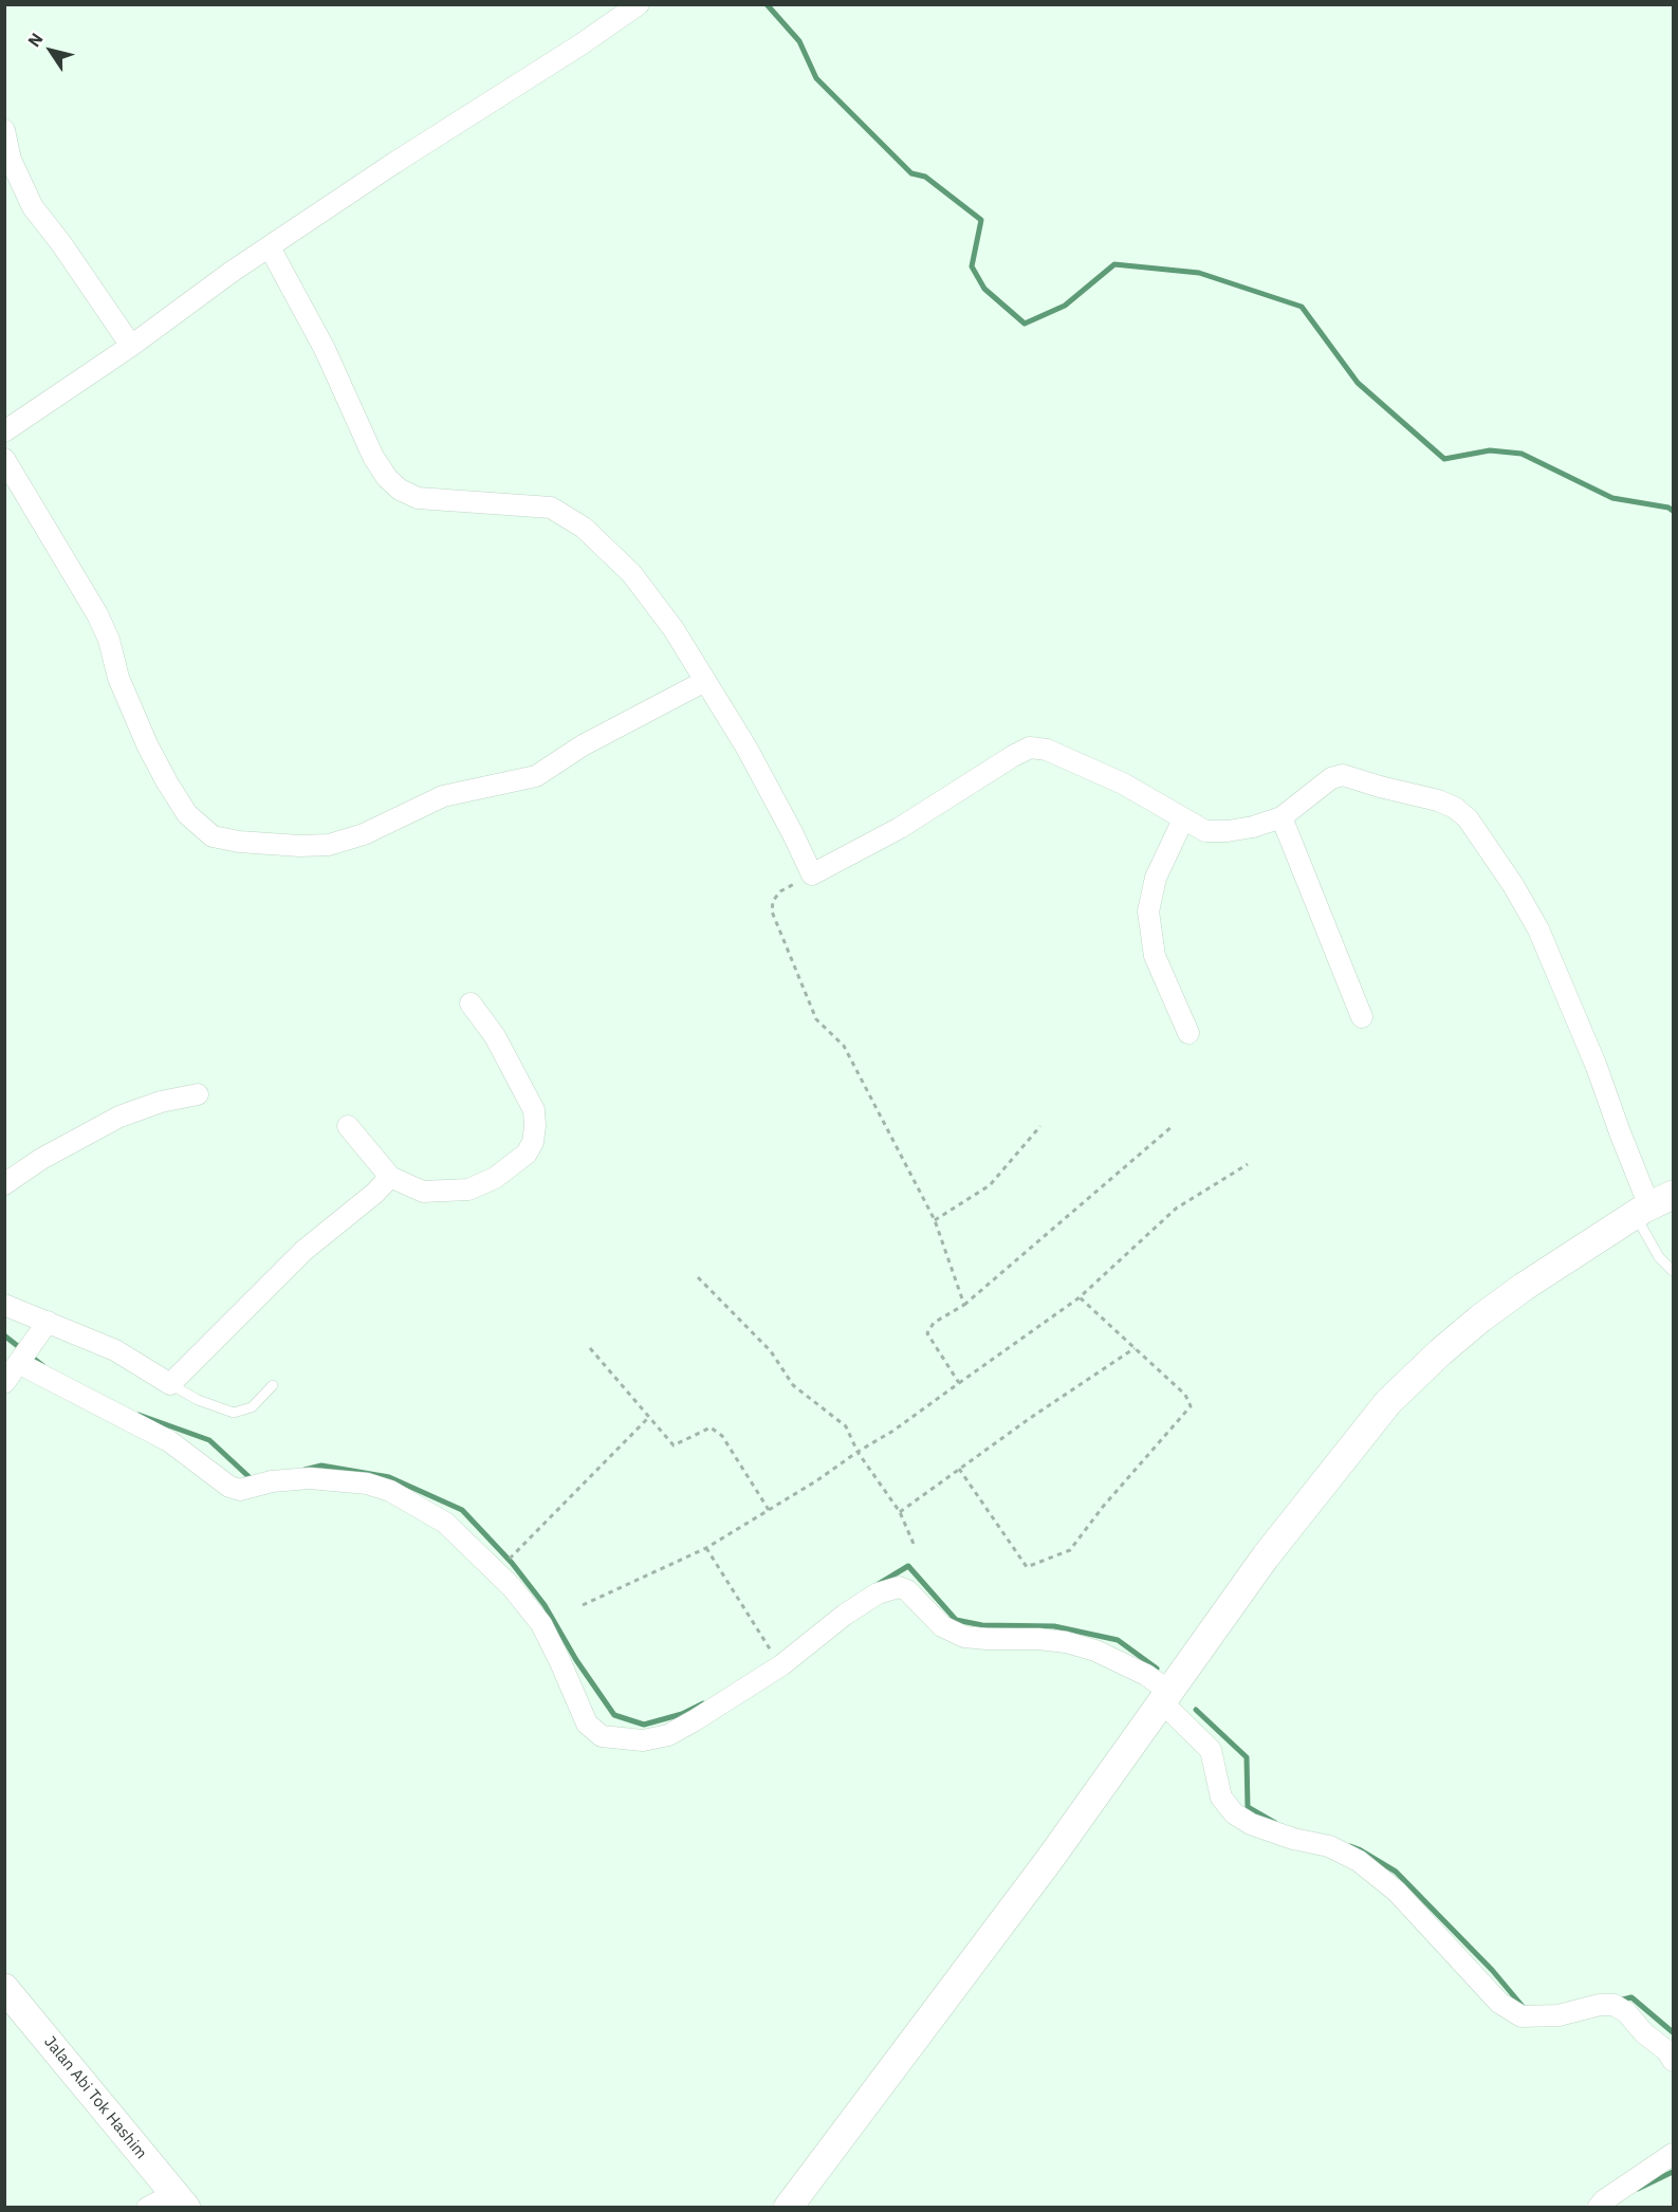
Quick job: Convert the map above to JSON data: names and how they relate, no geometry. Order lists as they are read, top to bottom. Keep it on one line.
{"streets":{"street":["Jalan Abi Tok Hashim"]},"north":"top left"}
